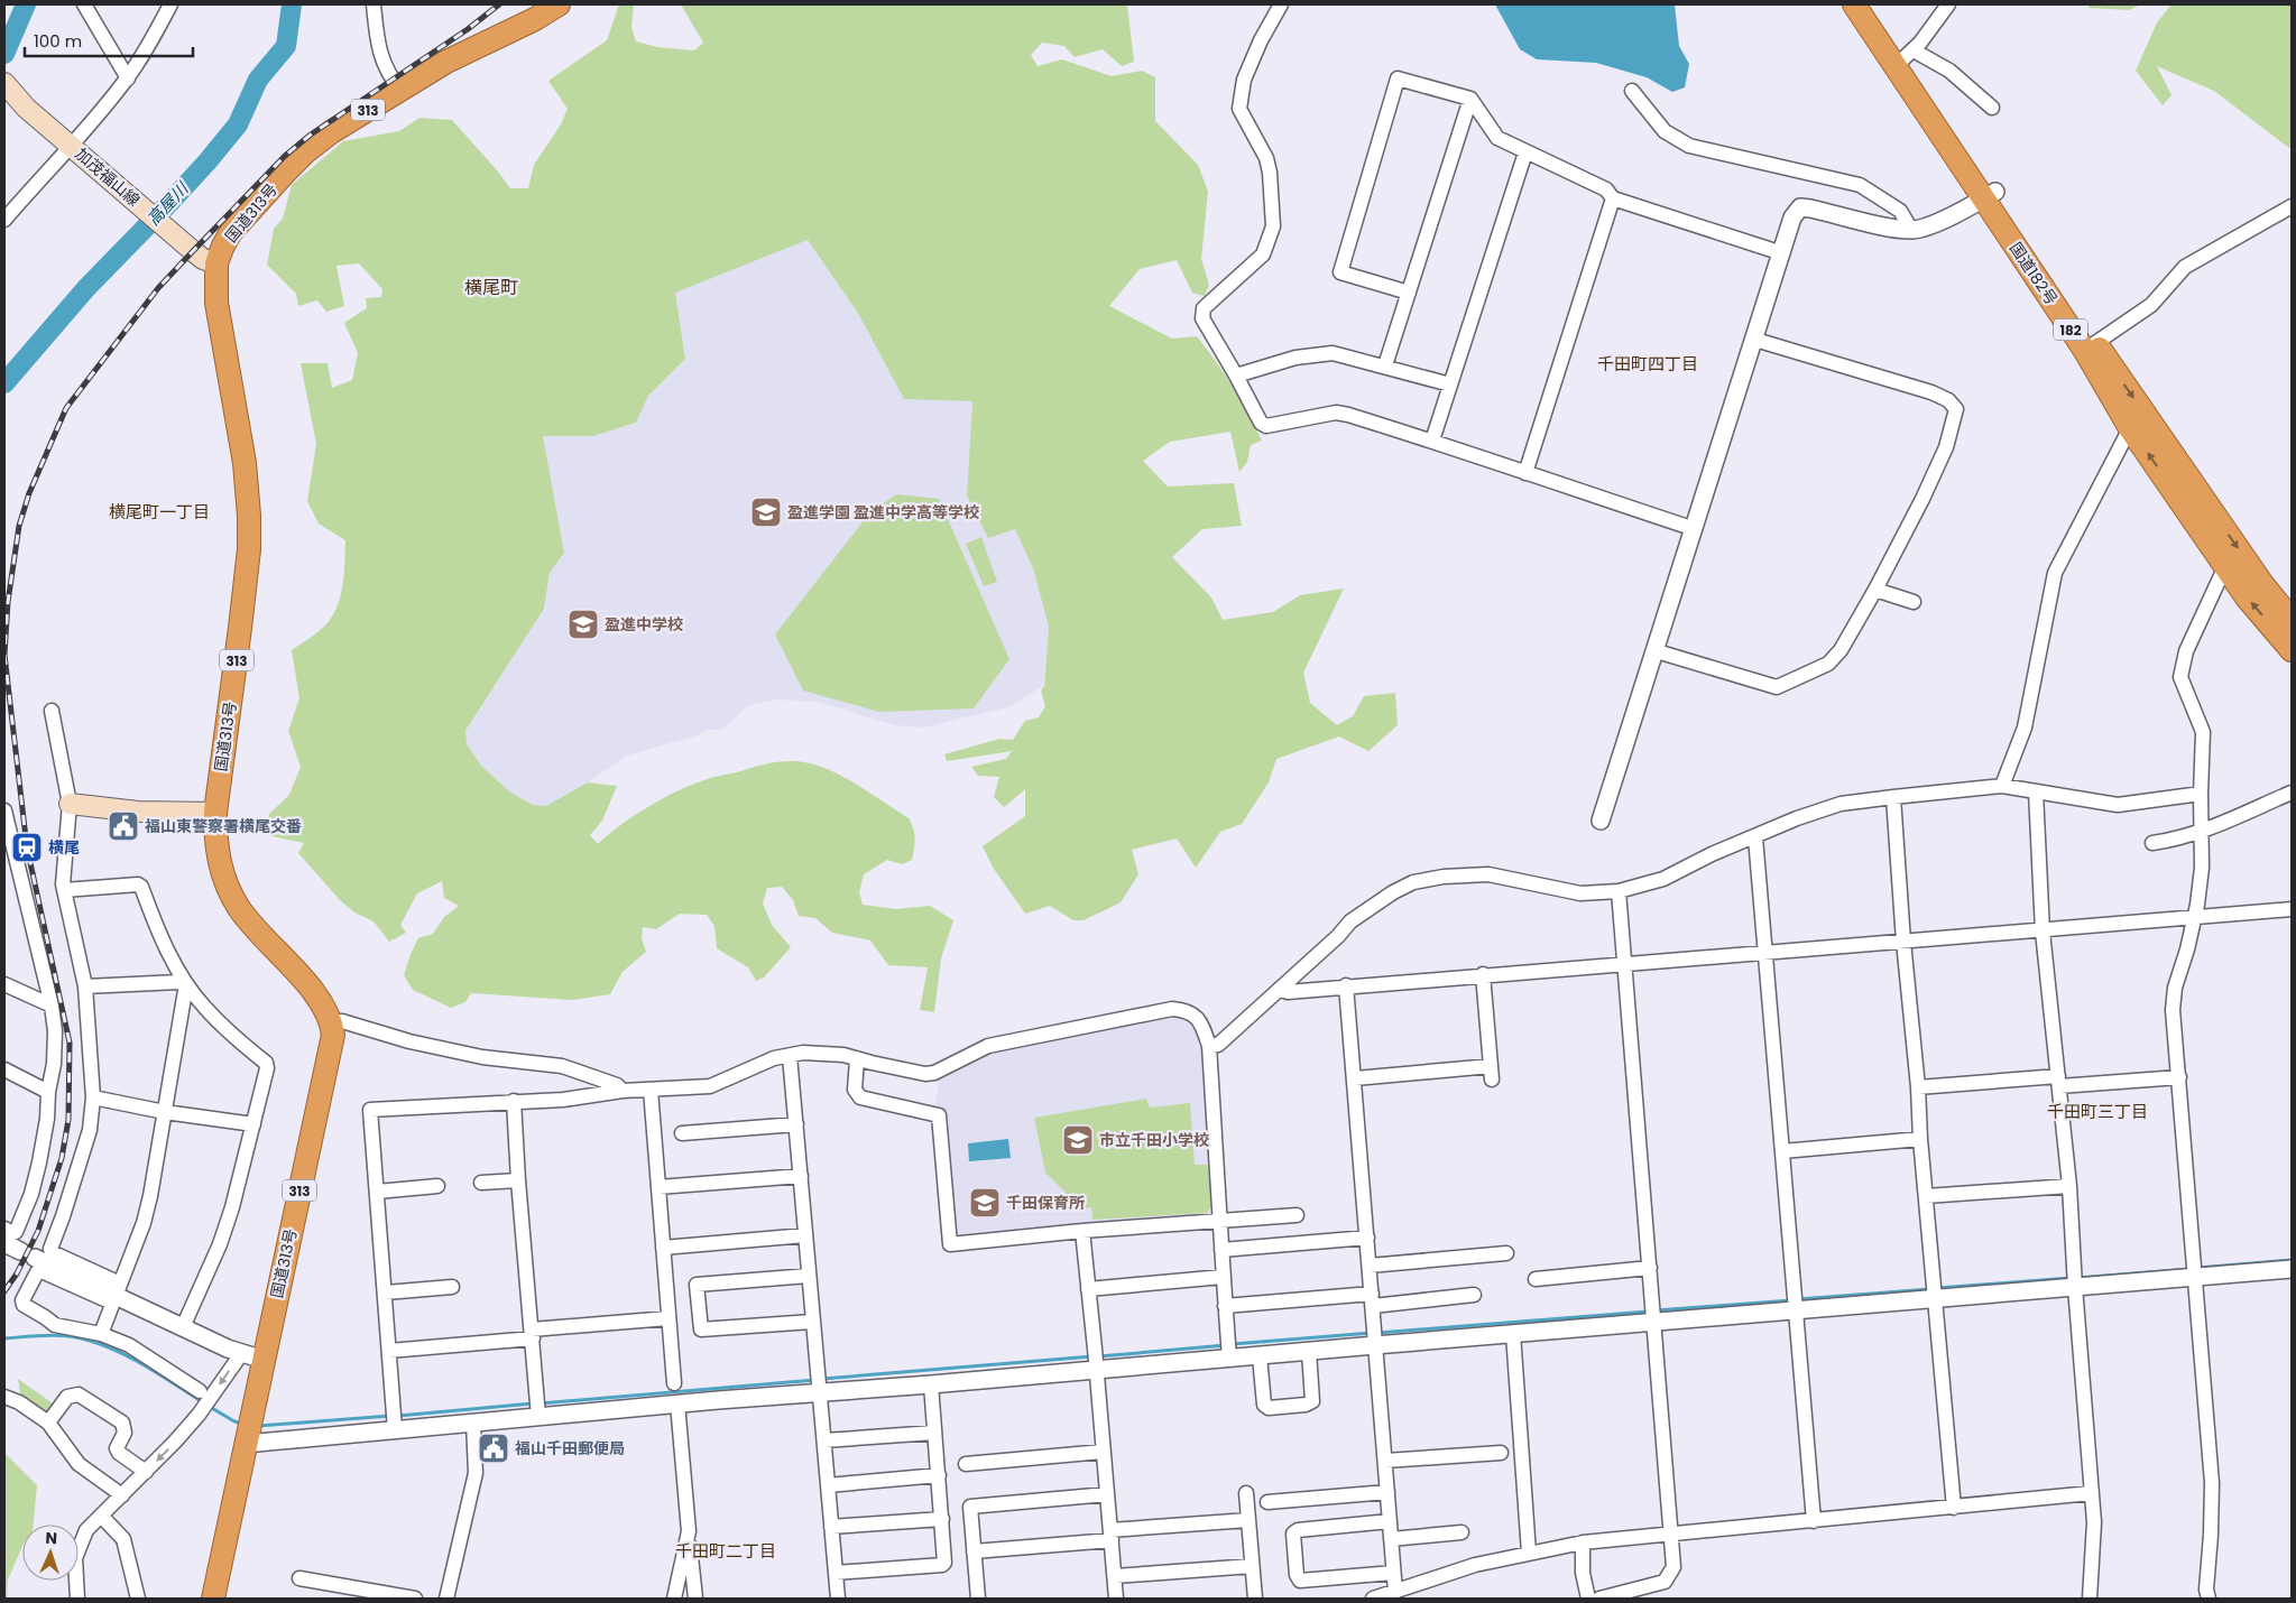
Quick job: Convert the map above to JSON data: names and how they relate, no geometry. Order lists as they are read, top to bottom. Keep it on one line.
{"streets":{"highway":["313","国道313号","国道182号","182"],"main road":["加茂福山線"]},"crossings":[["加茂福山線","国道313号"]],"districts":["横尾町","千田町四丁目","横尾町一丁目","千田町三丁目","千田町二丁目"],"water":["高屋川"],"places":{"school or university":["盈進学園 盈進中学高等学校","盈進中学校","市立千田小学校","千田保育所"],"public building":["福山東警察署横尾交番","福山千田郵便局"],"station":["横尾"]},"scale_bar":"100 m","north":"top"}
